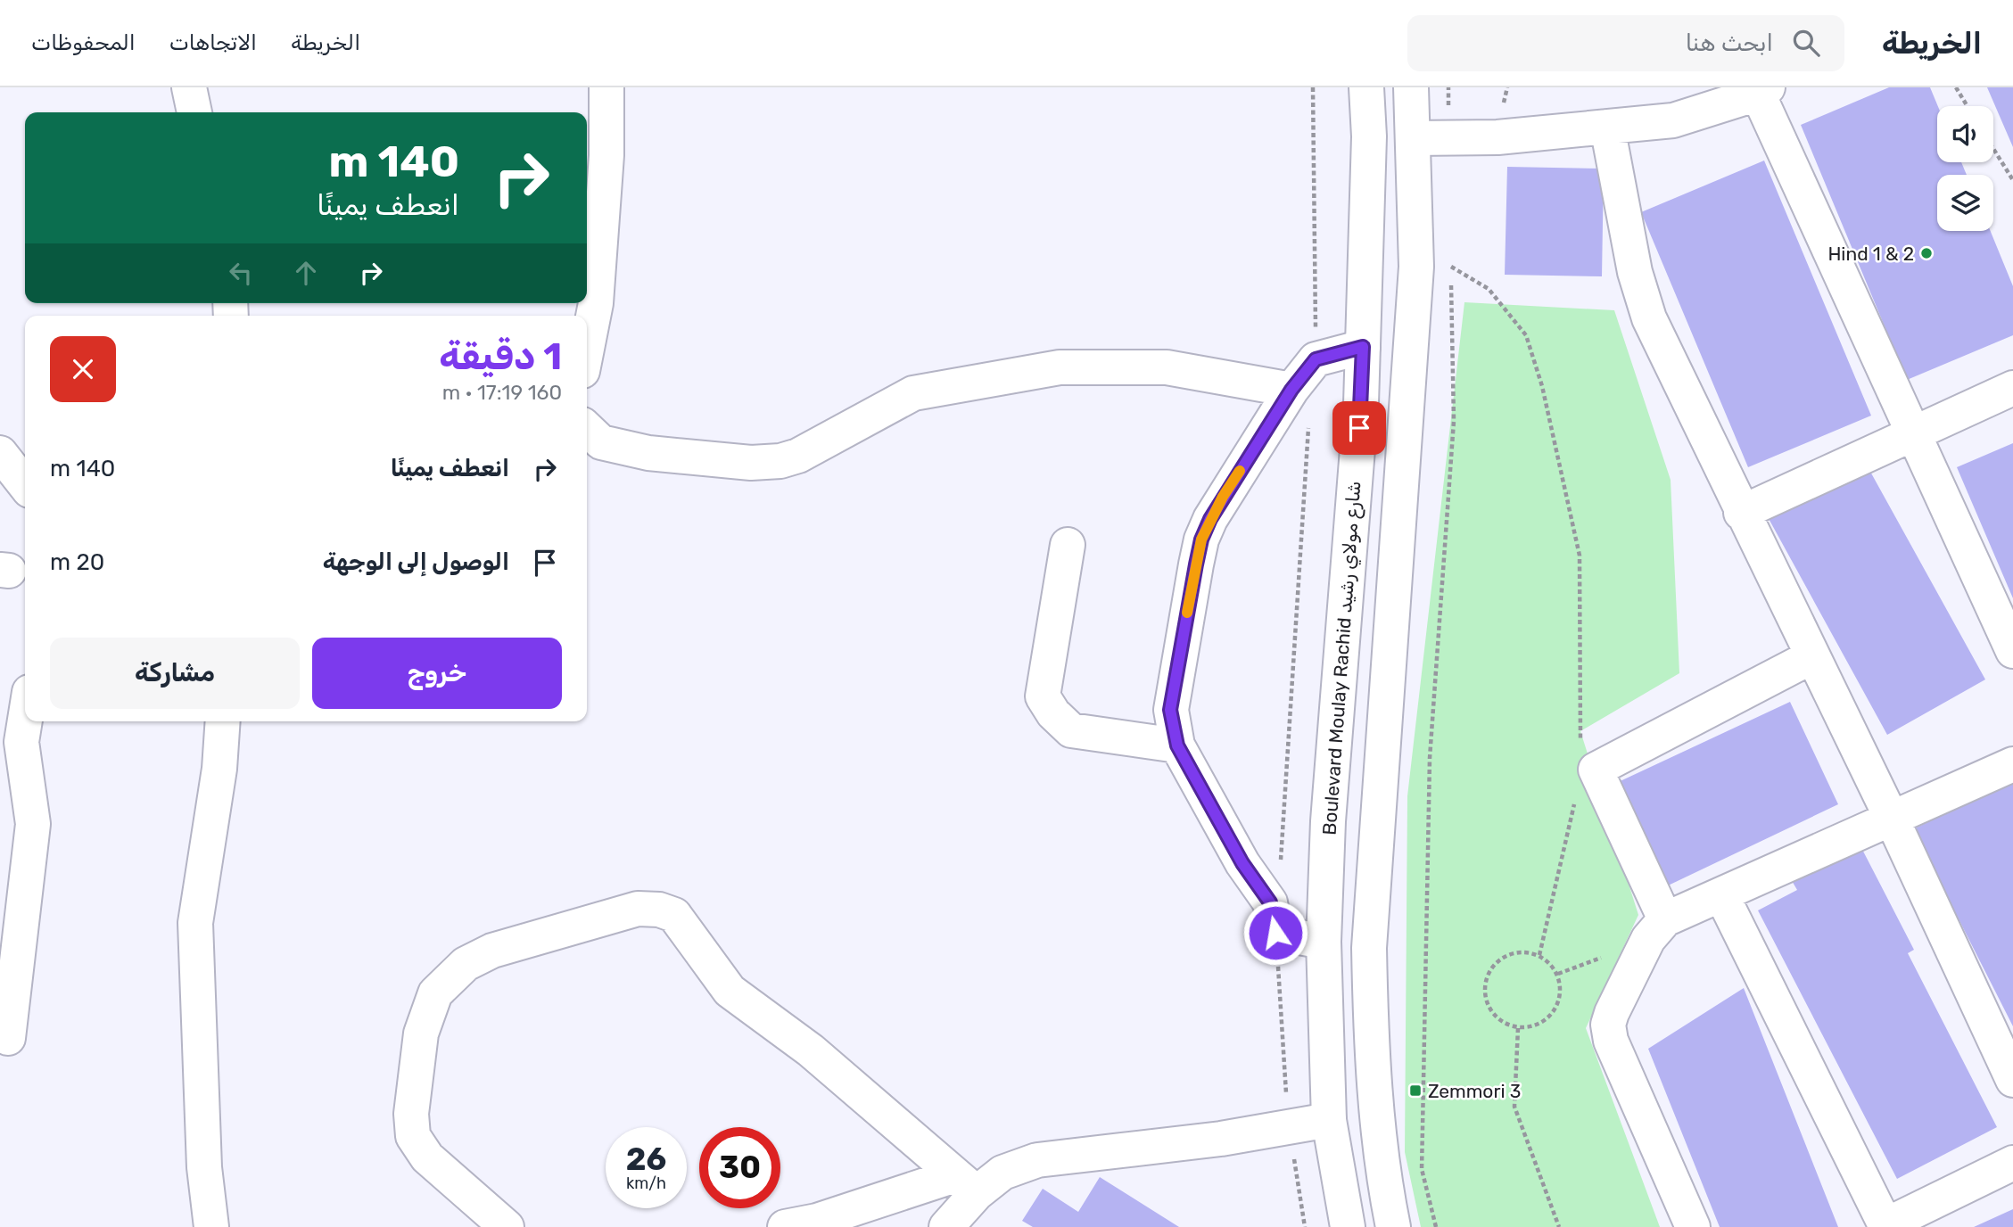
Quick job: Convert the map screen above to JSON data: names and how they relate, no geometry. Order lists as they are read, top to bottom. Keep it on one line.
{"streets":{"street":["Boulevard Moulay Rachid شارع مولاي رشيد"]},"places":{"other":["Hind 1 & 2"],"transit":["Zemmori 3"]},"page":{"header":"الخريطة","search":"ابحث هنا","nav":["الخريطة","الاتجاهات","المحفوظات"],"turn":["140 m","انعطف يمينًا"],"heading":["1 دقيقة","160 m · 17:19"],"list":[{"name":"انعطف يمينًا","value":"140 m"},{"name":"الوصول إلى الوجهة","value":"20 m"}],"buttons":["خروج","مشاركة"],"speed":"26 km/h","limit":"30"}}
